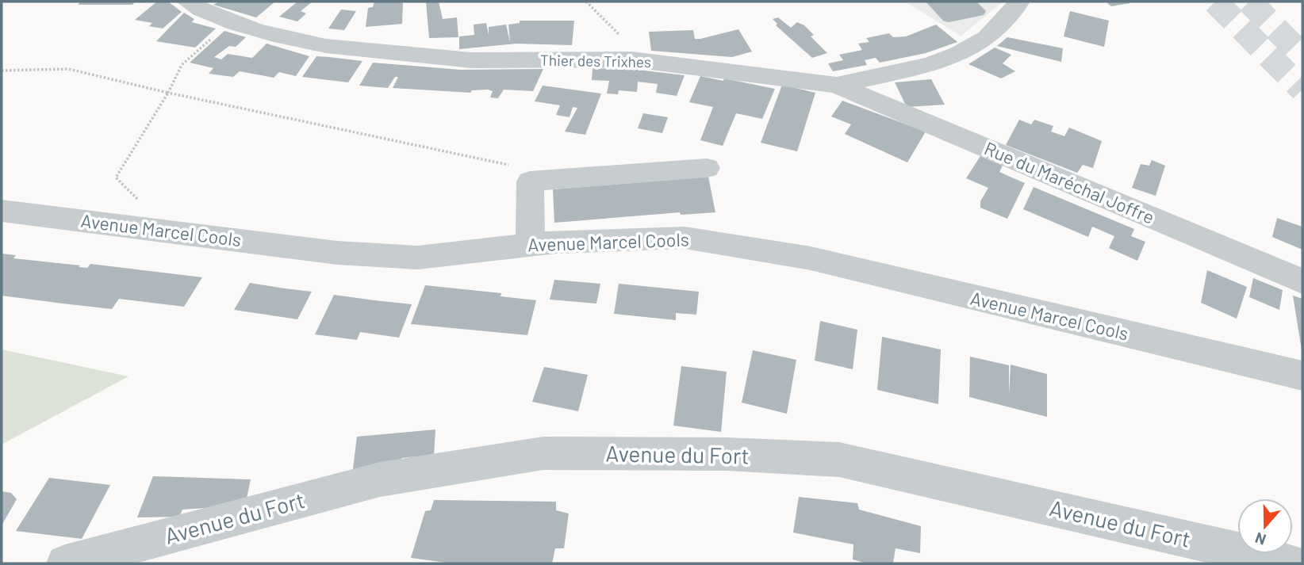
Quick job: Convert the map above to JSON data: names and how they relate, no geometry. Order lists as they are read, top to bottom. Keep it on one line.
{"streets":{"street":["Thier des Trixhes","Rue du Maréchal Joffre","Avenue Marcel Cools","Avenue du Fort"]},"crossings":[["Thier des Trixhes","Rue du Maréchal Joffre"]],"north":"bottom"}
